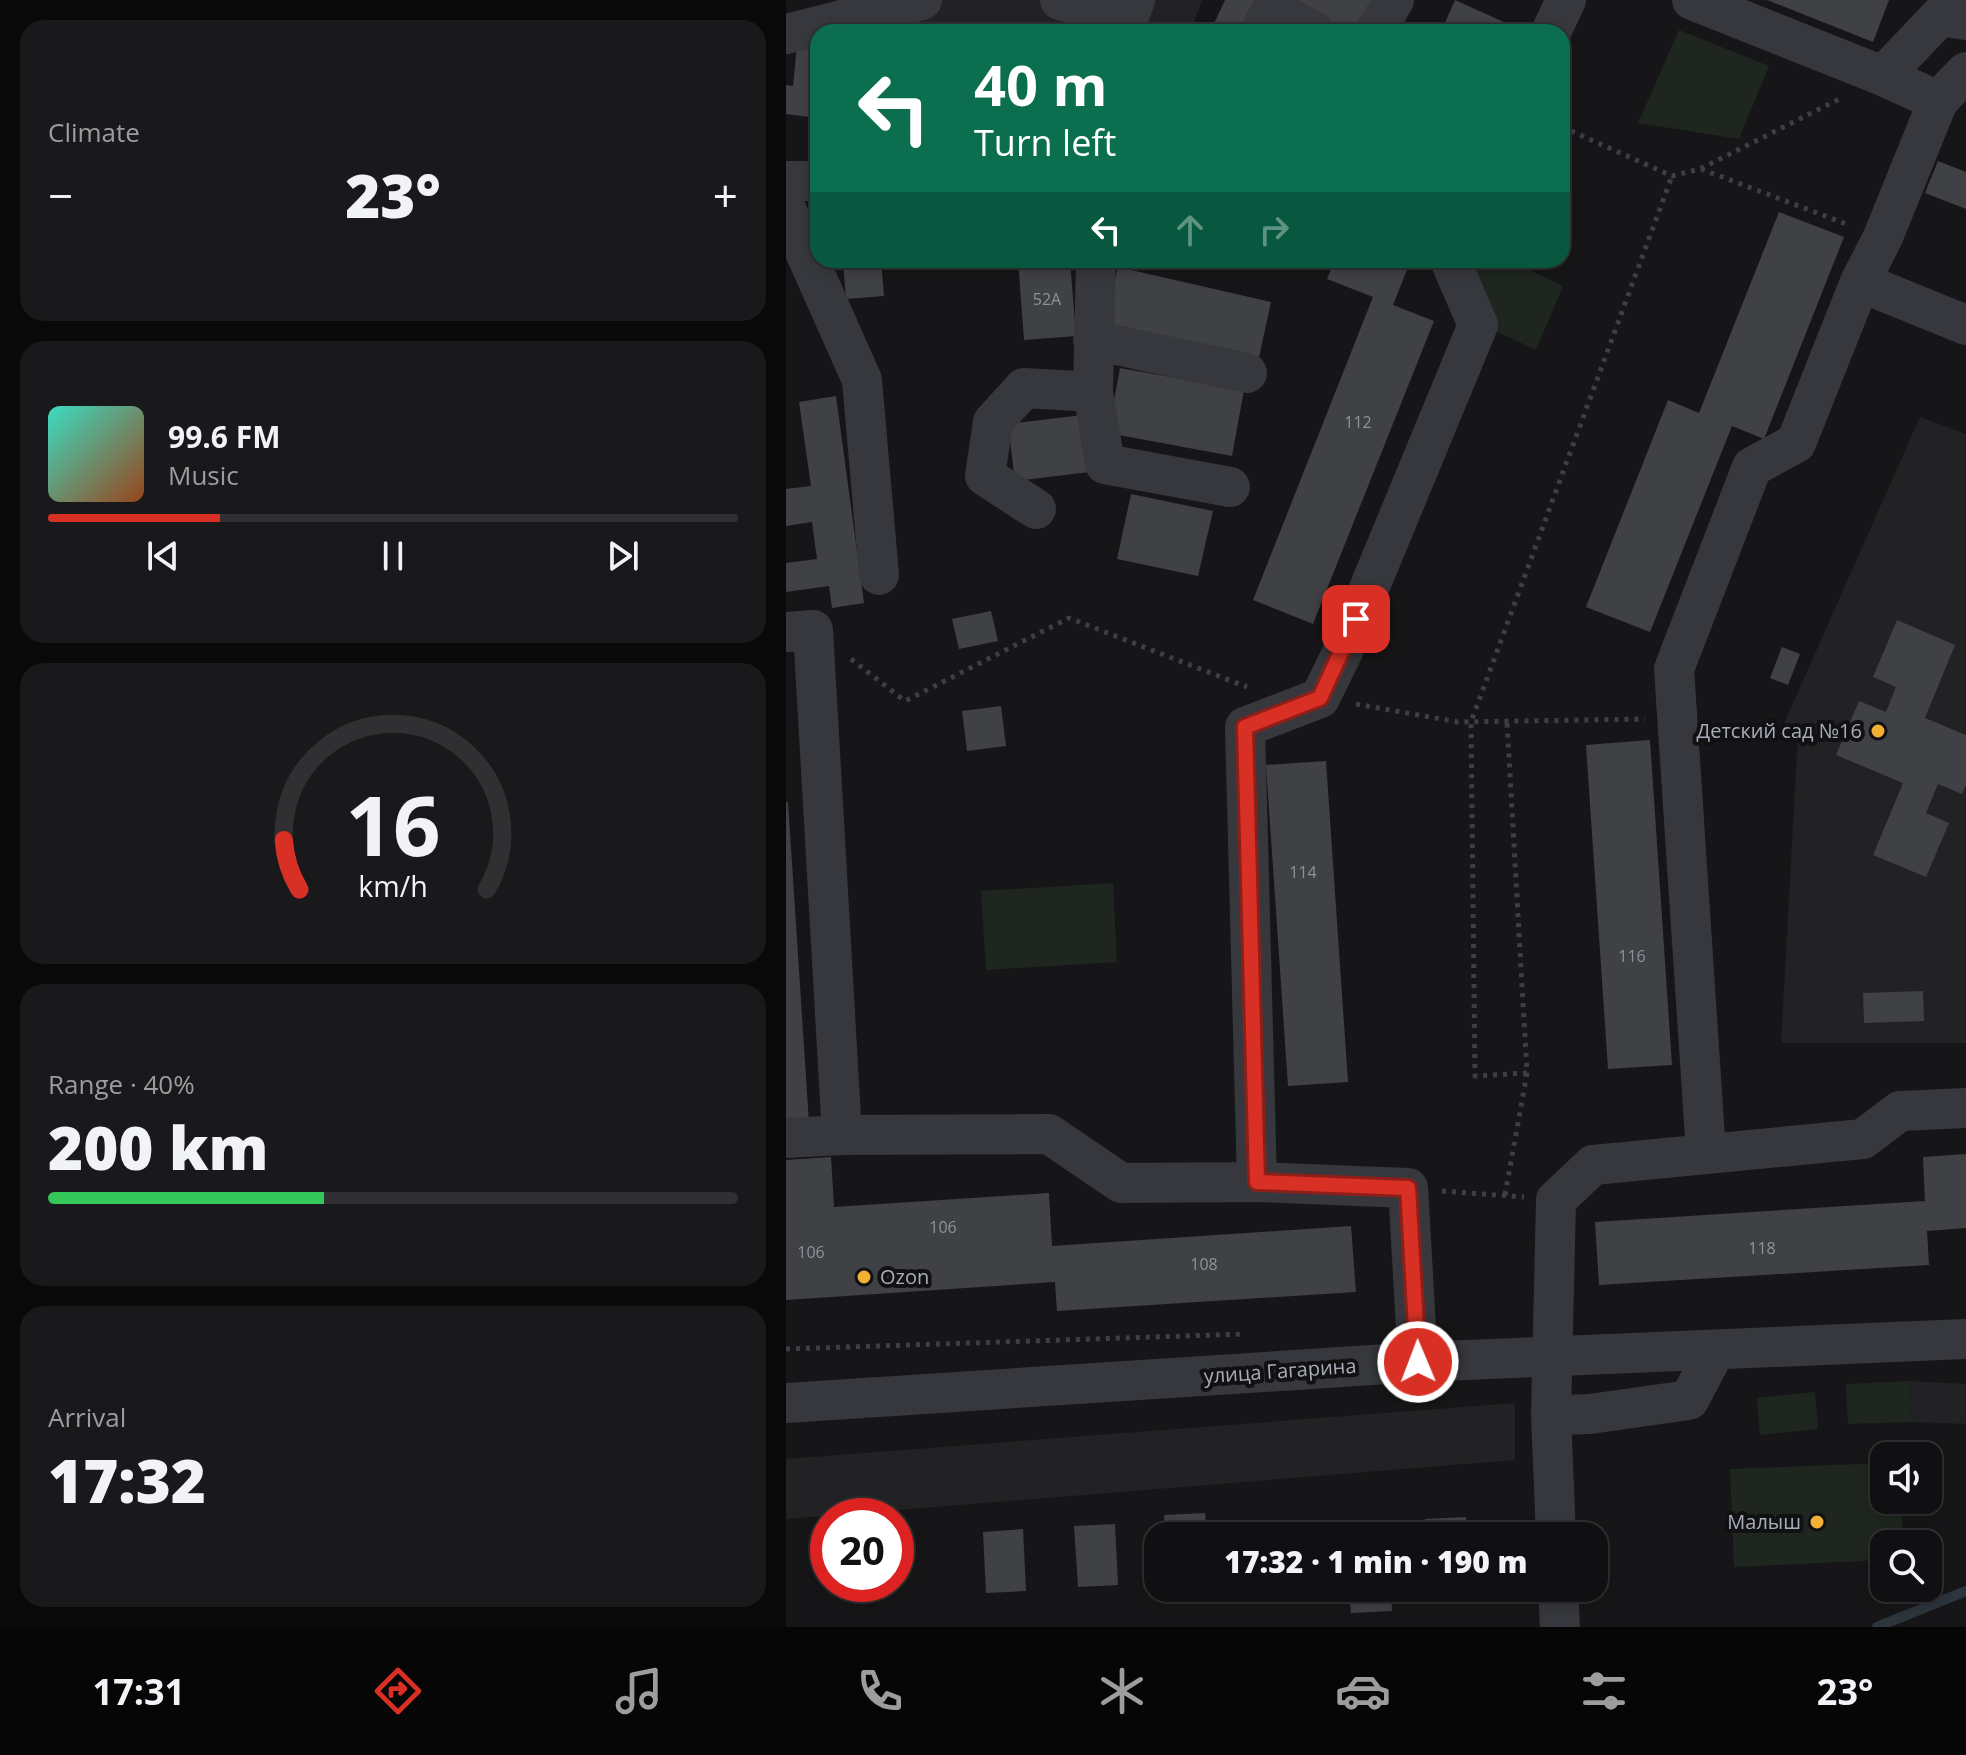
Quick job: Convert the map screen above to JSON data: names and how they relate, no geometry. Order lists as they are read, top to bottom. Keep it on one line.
{"streets":{"street":["улица Гагарина"]},"places":["Детский сад №16","Ozon","Малыш"],"house_numbers":["52А","112","114","116","106","118","106","108"],"page":{"tile":["Climate",["Range · 40%","200 km"],["Arrival","17:32"]],"turn":["40 m","Turn left"],"heat":["−","23°","+"],"song":["99.6 FM","Music"],"limit":"20","trip":"17:32 · 1 min · 190 m","tabs":["17:31","23°"],"gauge":["16","km/h"]}}
